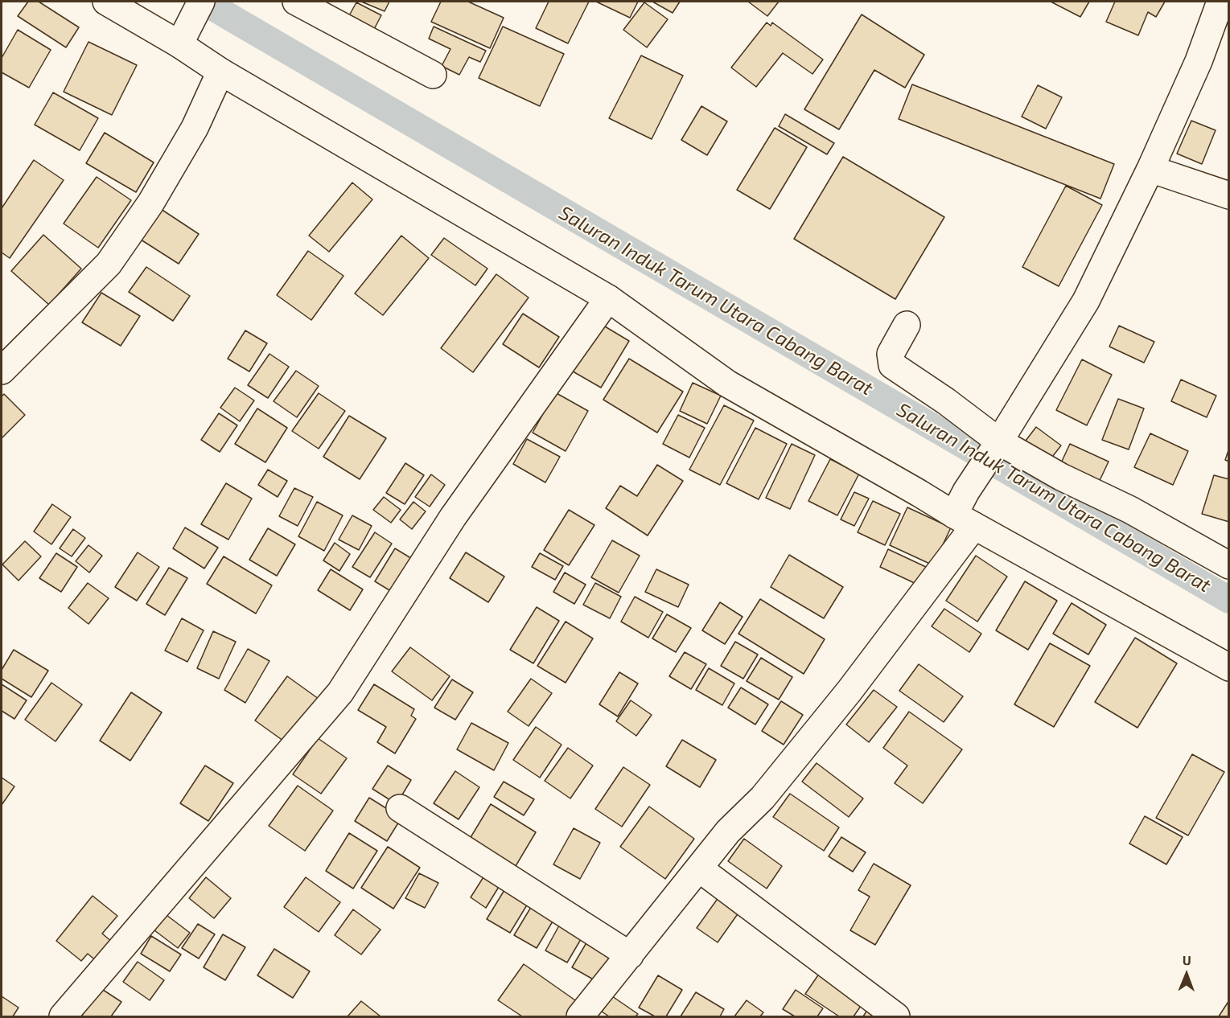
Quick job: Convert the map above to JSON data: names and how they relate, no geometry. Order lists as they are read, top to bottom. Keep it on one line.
{"water":["Saluran Induk Tarum Utara Cabang Barat"],"north":"top"}
